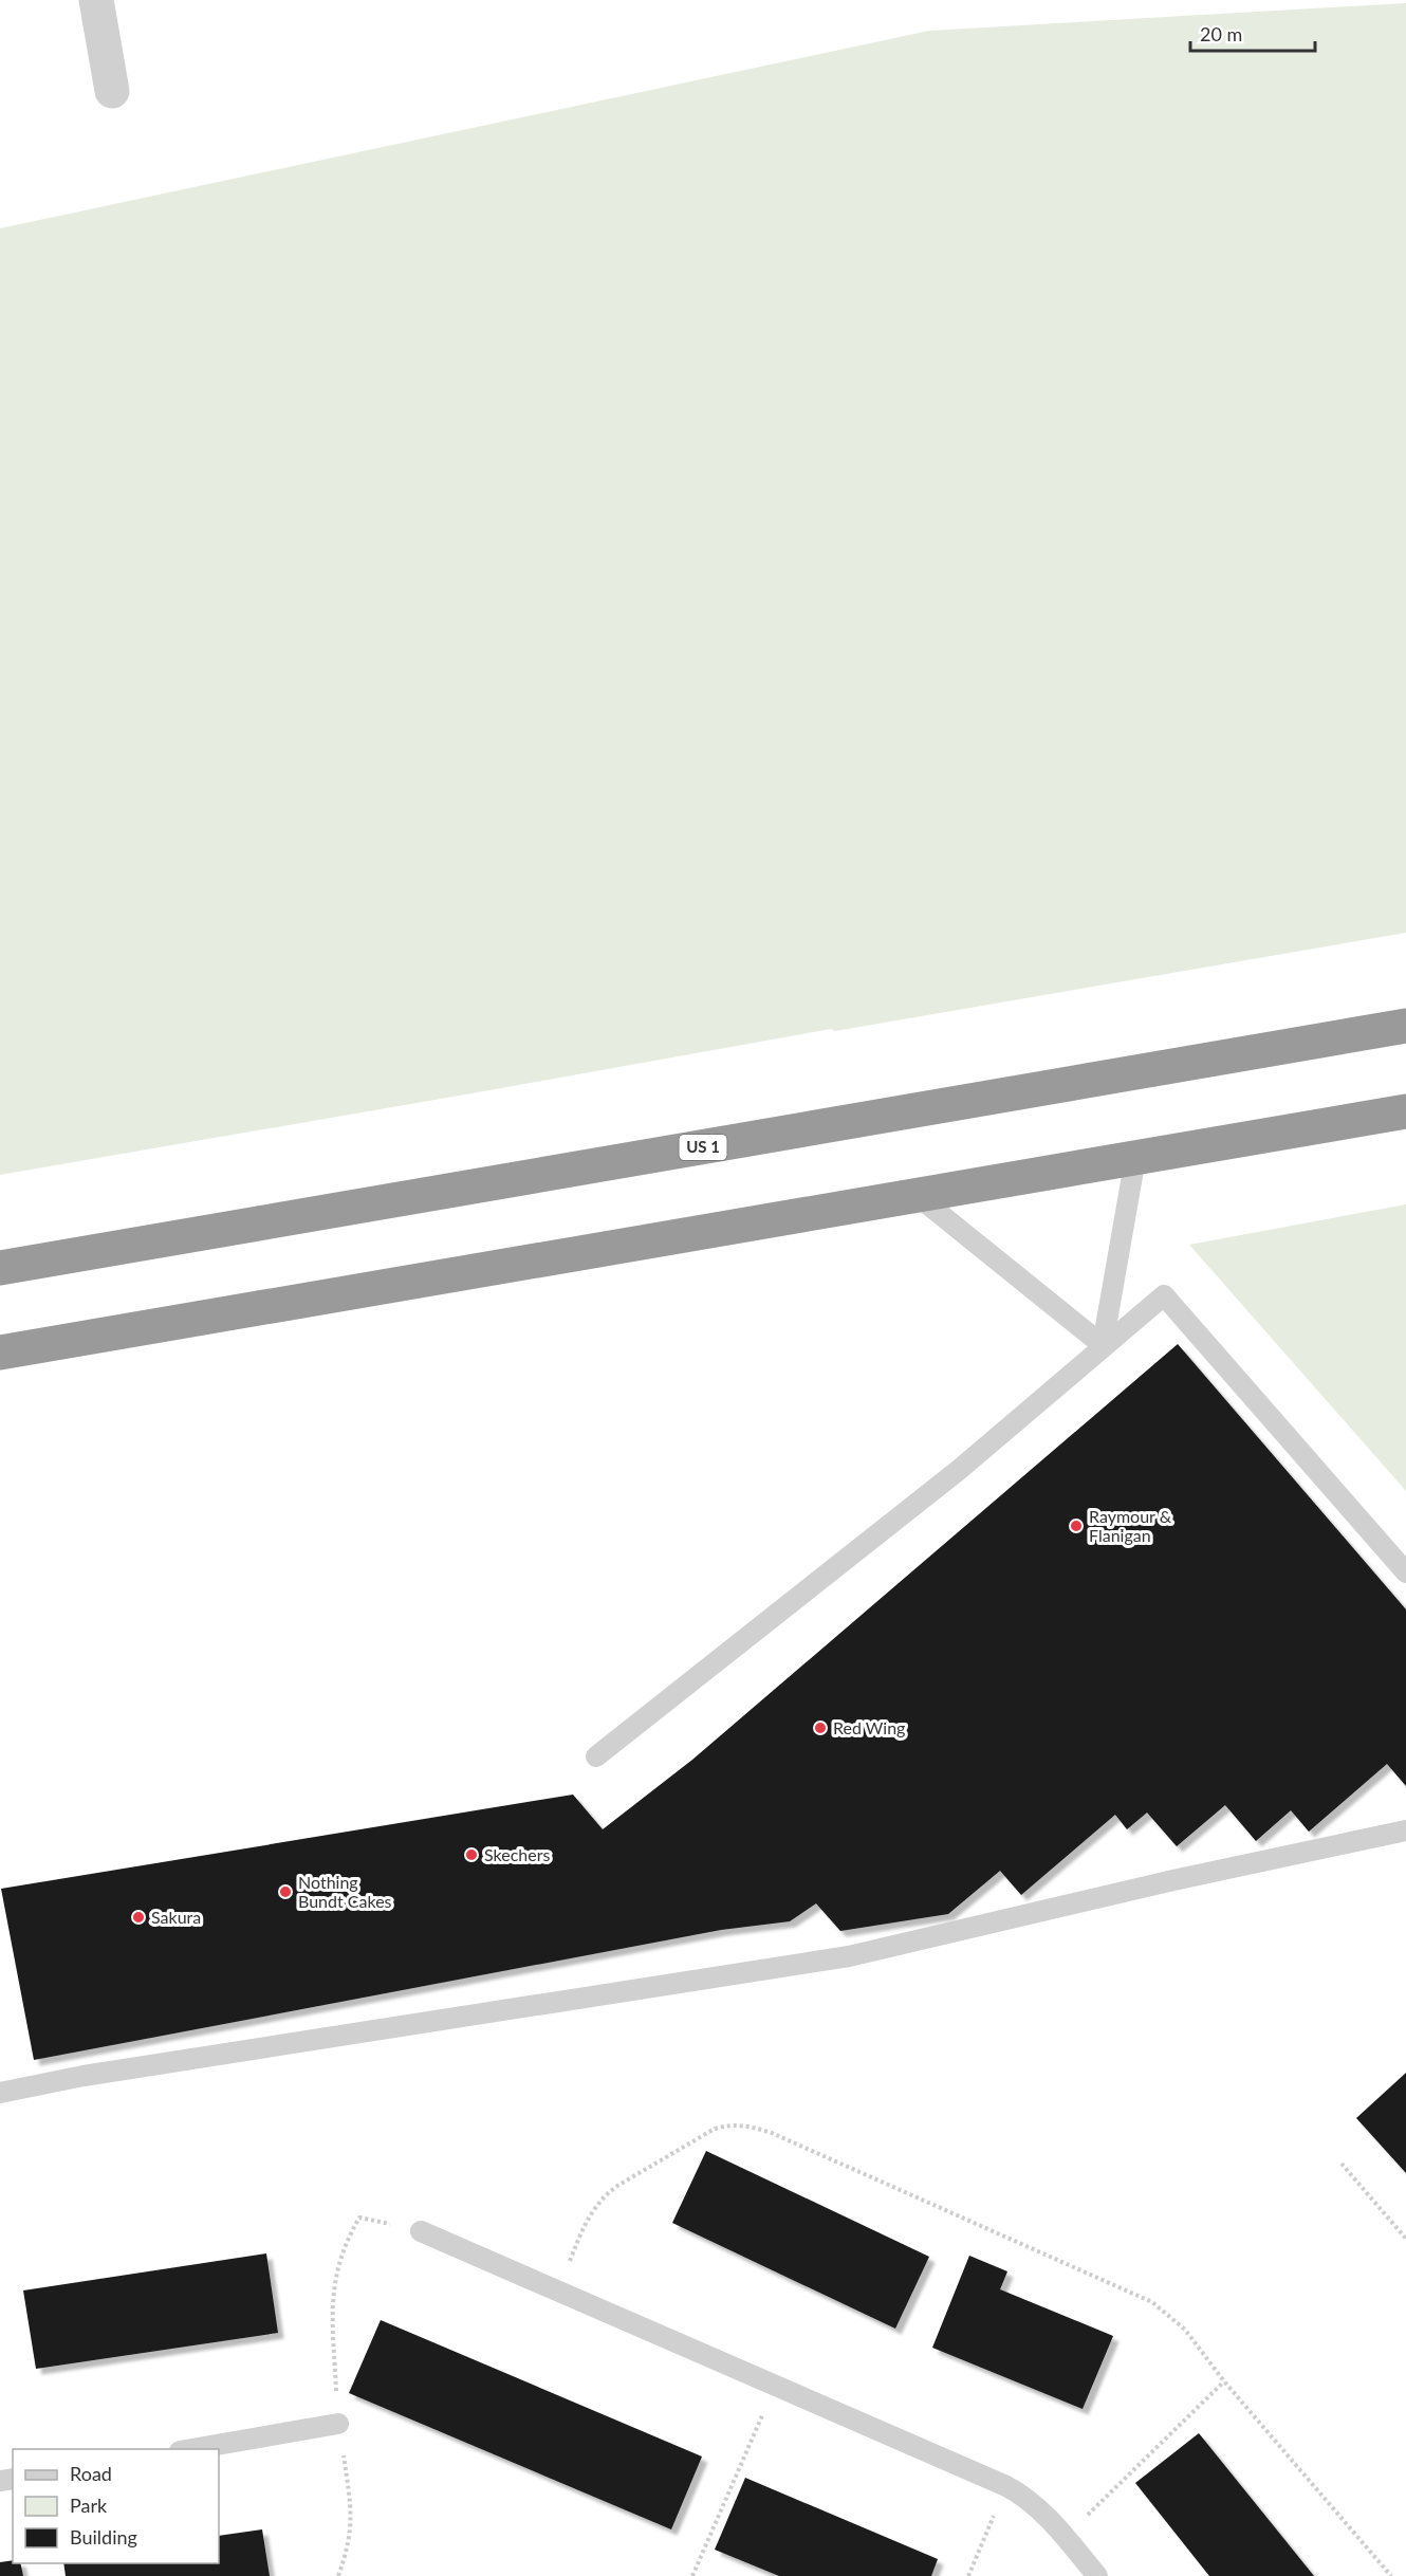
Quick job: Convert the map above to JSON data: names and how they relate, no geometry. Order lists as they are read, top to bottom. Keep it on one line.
{"streets":{"highway":["US 1"]},"places":["Raymour & Flanigan","Red Wing","Skechers","Nothing Bundt Cakes","Sakura"],"legend":["Road","Park","Building"],"scale_bar":"20 m"}
